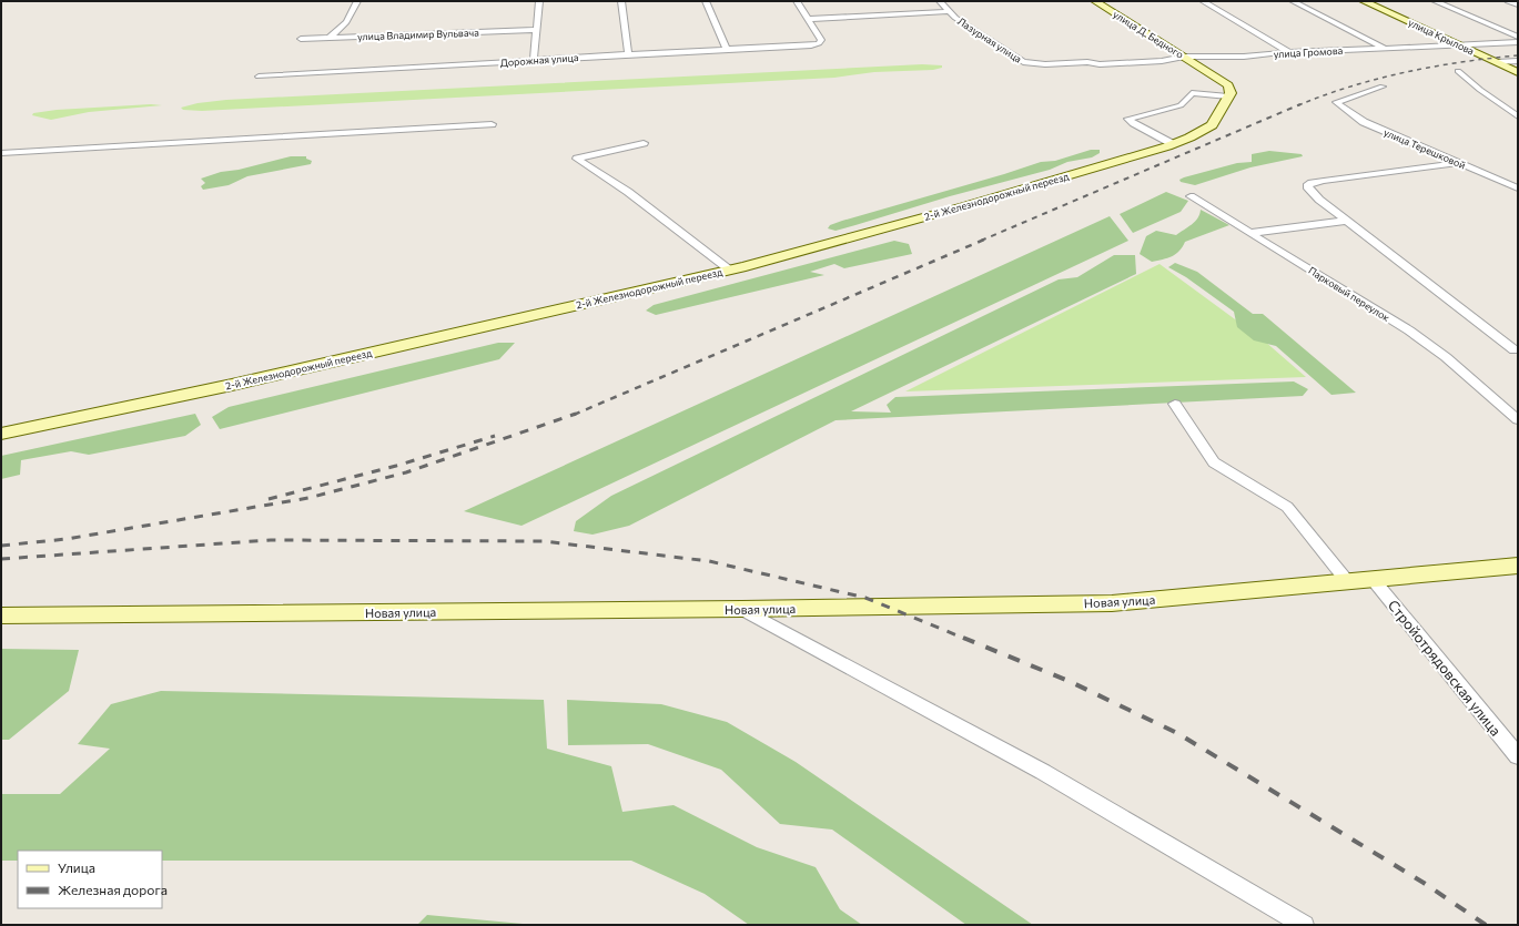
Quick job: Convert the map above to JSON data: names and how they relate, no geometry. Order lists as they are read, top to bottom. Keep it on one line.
{"streets":{"street":["улица Владимир Вульвача","улица Д. Бедного","улица Крылова","Лазурная улица","улица Громова","Дорожная улица","улица Терешковой","2-й Железнодорожный переезд","Парковый переулок","Новая улица","Стройотрядовская улица"]},"crossings":[["улица Д. Бедного","улица Громова"],["улица Д. Бедного","2-й Железнодорожный переезд"],["улица Крылова","улица Громова"],["Лазурная улица","улица Громова"],["Новая улица","Стройотрядовская улица"]],"legend":["Улица","Железная дорога"]}
